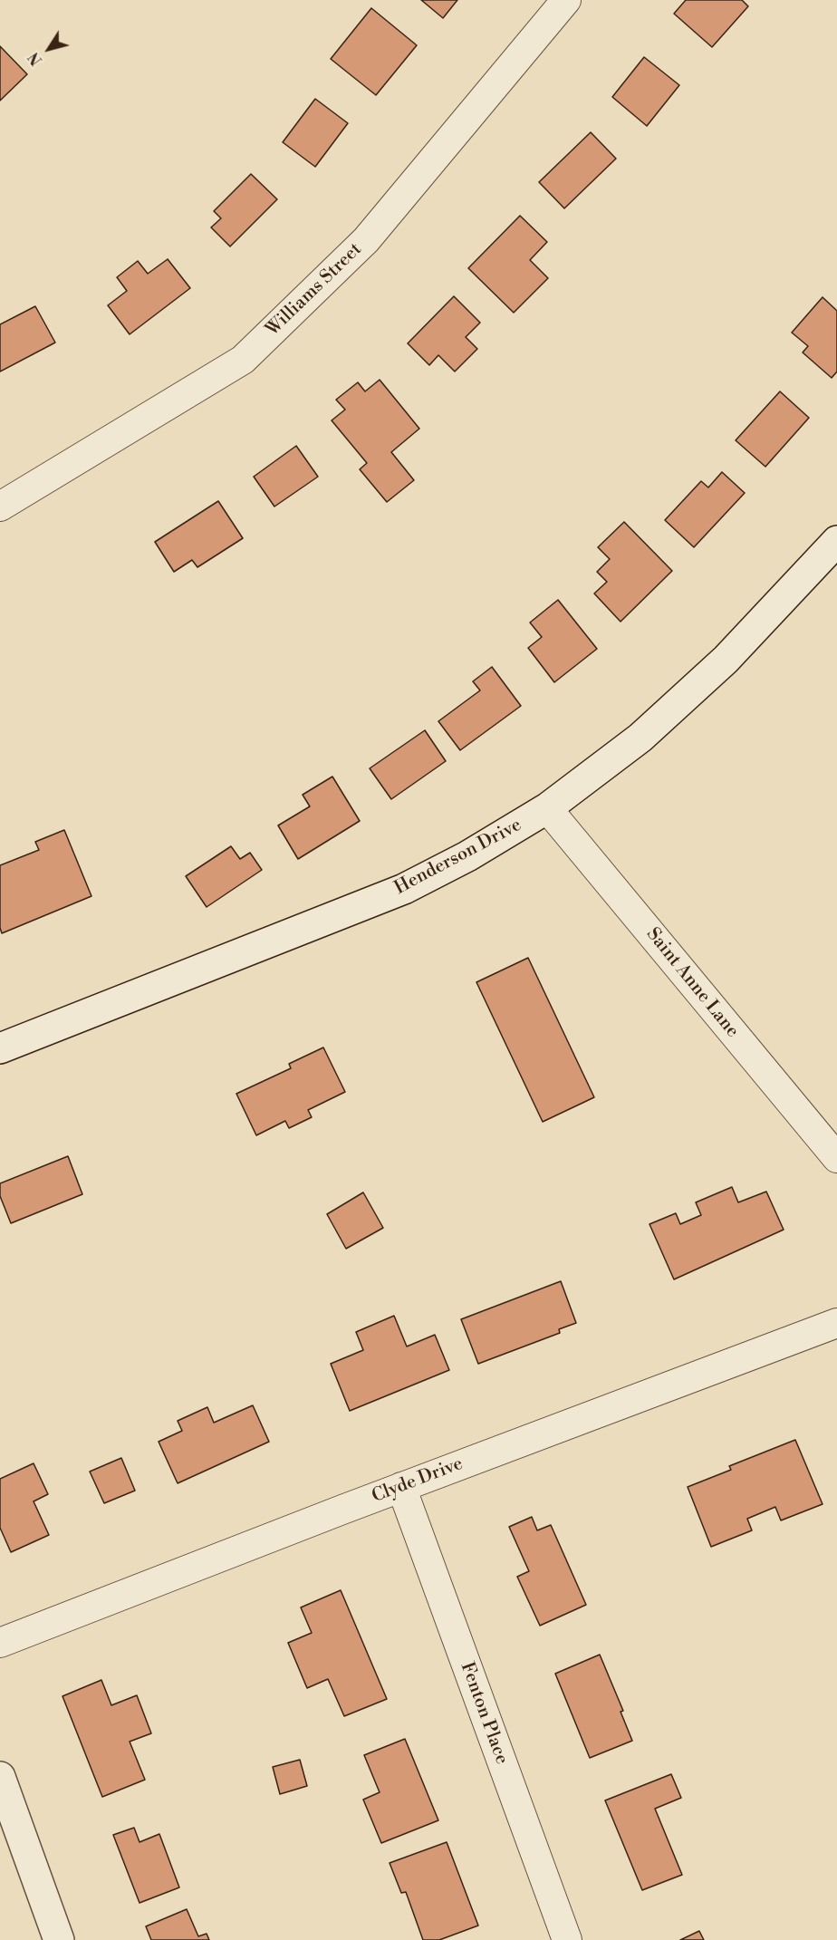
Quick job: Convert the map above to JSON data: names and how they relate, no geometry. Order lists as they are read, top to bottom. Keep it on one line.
{"streets":{"main road":["Henderson Drive"],"street":["Williams Street","Saint Anne Lane","Clyde Drive","Fenton Place"]},"crossings":[["Henderson Drive","Saint Anne Lane"],["Clyde Drive","Fenton Place"]],"north":"bottom left"}
